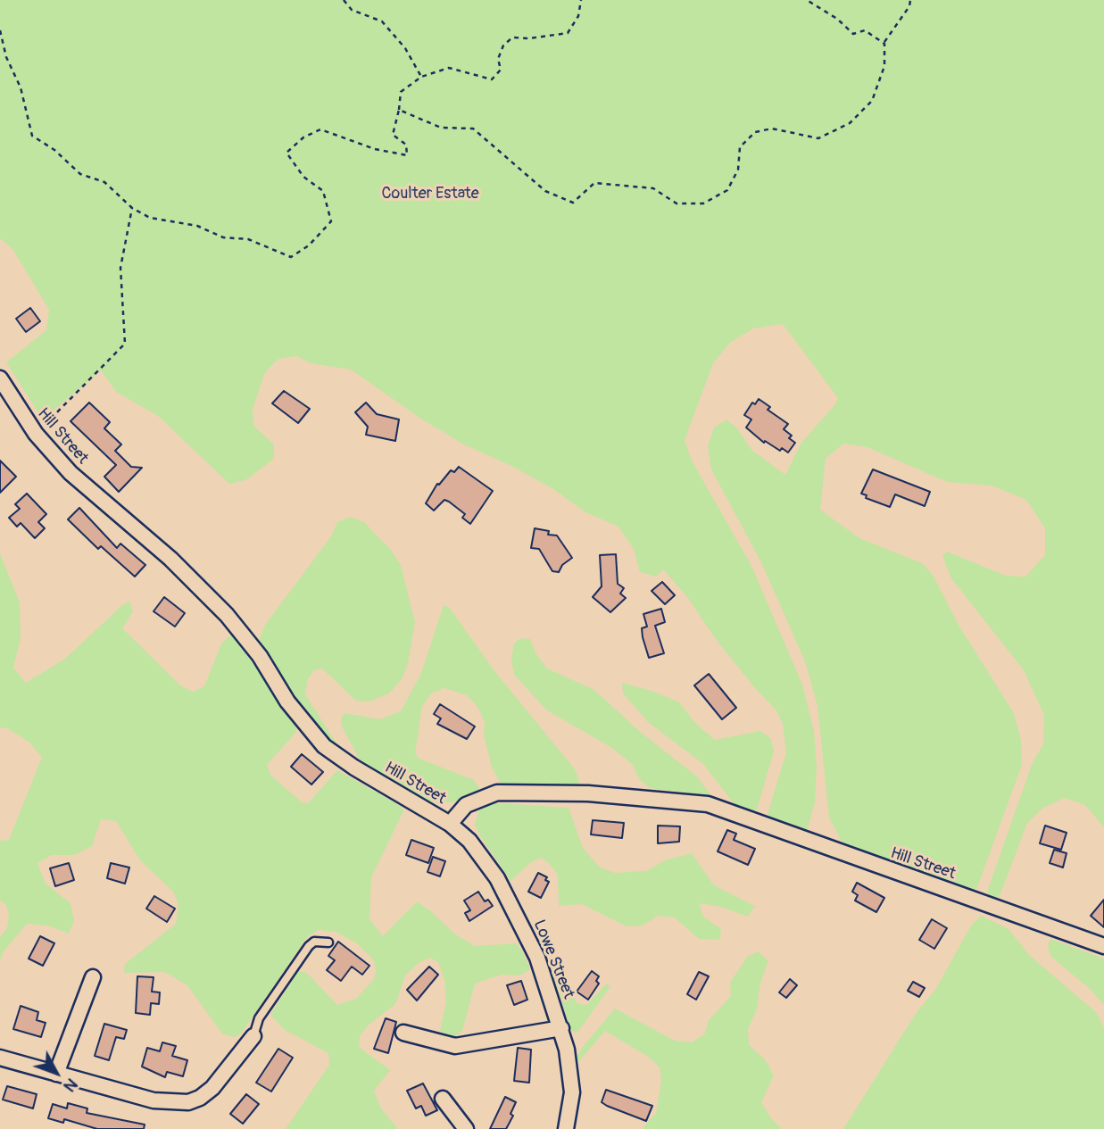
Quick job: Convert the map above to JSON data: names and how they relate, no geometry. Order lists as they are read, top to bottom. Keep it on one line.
{"streets":{"street":["Hill Street","Lowe Street"]},"crossings":[["Hill Street","Lowe Street"]],"parks":["Coulter Estate"],"north":"bottom right"}
